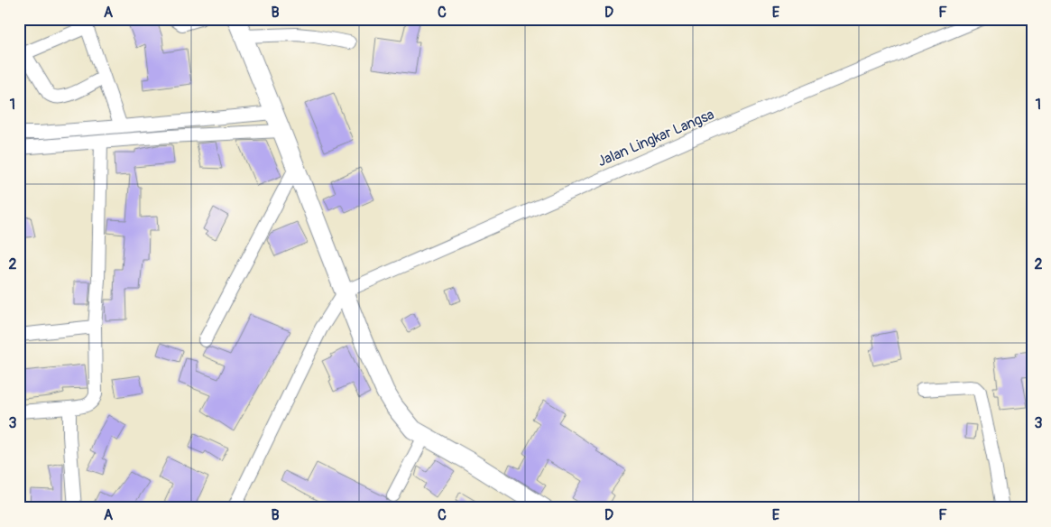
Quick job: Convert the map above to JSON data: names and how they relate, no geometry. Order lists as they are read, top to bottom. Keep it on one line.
{"streets":{"street":["Jalan Lingkar Langsa"]},"grid":{"columns":["A","B","C","D","E","F"],"rows":["1","2","3"]}}
